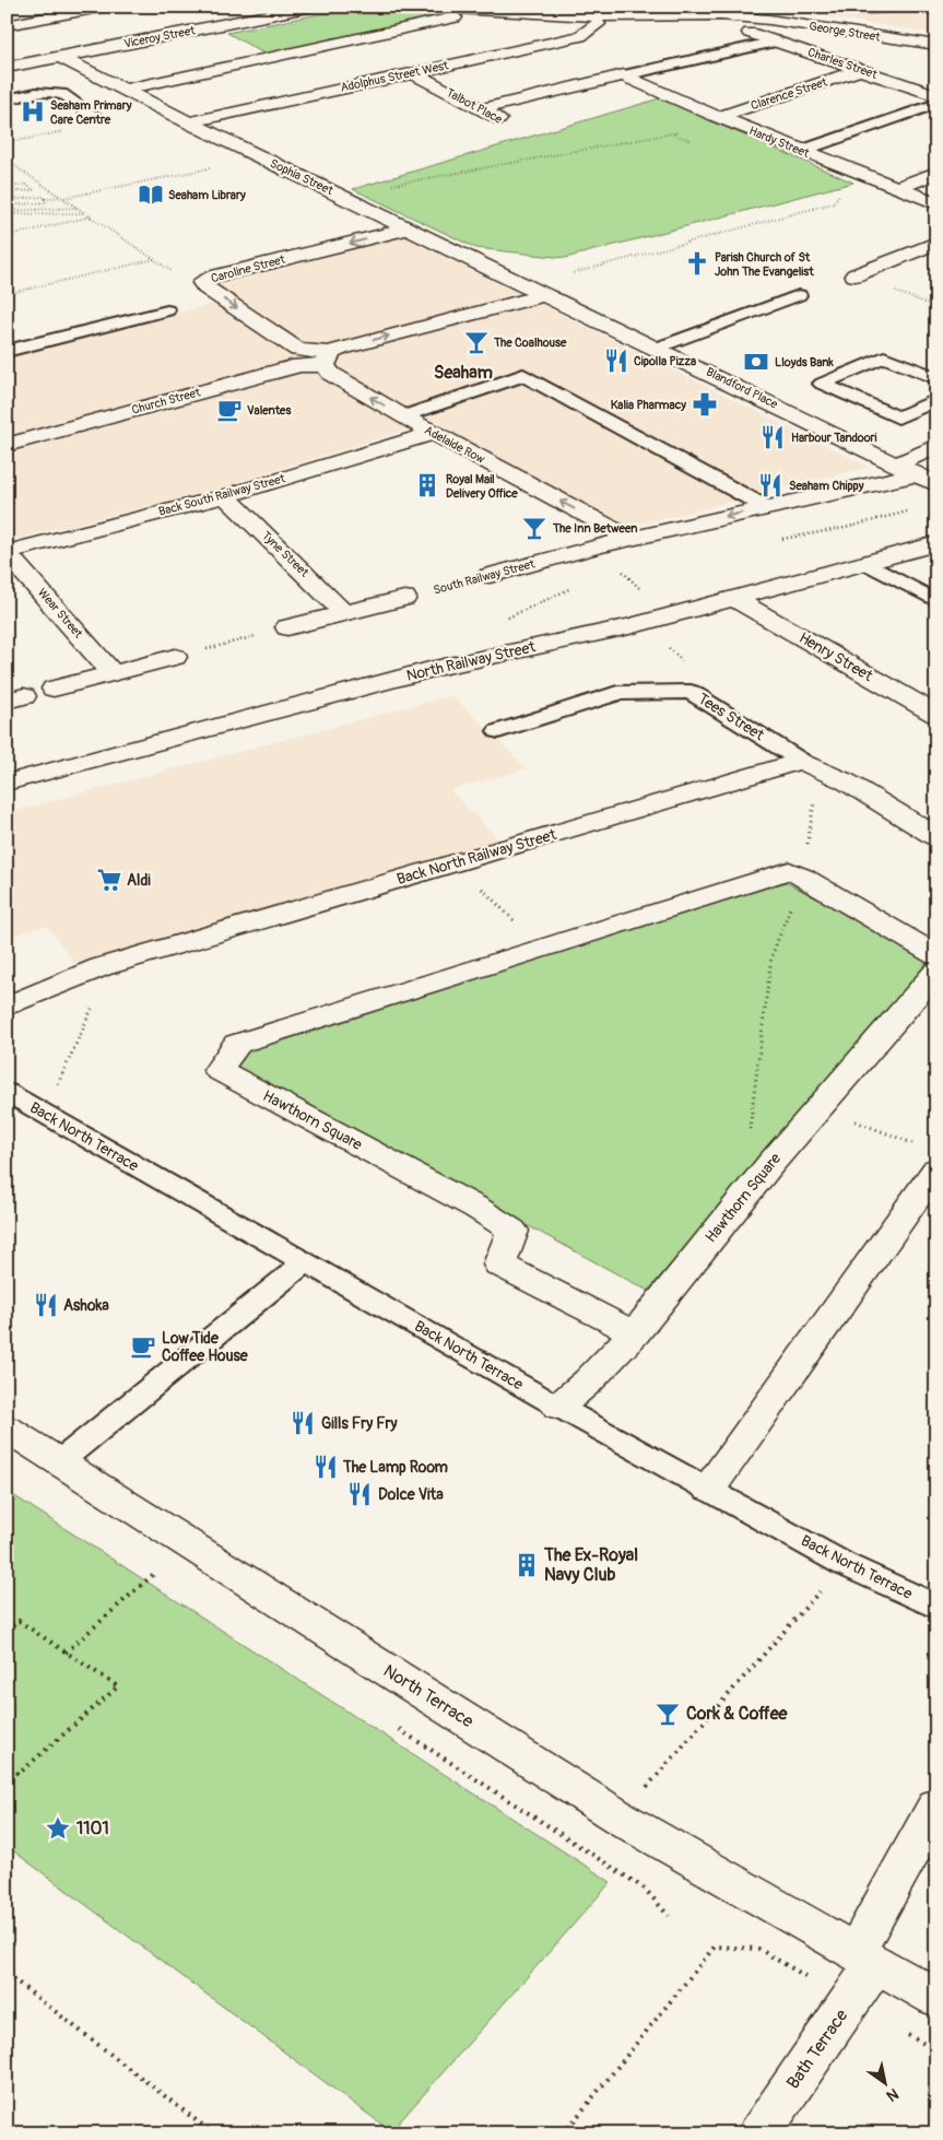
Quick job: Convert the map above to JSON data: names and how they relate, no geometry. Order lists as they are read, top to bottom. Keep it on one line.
{"streets":{"street":["George Street","Viceroy Street","Charles Street","Adolphus Street West","Clarence Street","Talbot Place","Hardy Street","Sophia Street","Caroline Street","Blandford Place","Church Street","Adelaide Row","Back South Railway Street","Tyne Street","South Railway Street","Wear Street","Henry Street","North Railway Street","Back North Railway Street","Hawthorn Square","North Terrace","Bath Terrace"],"lane":["Tees Street","Back North Terrace"]},"crossings":[["Viceroy Street","Sophia Street"],["Charles Street","Clarence Street"],["Adolphus Street West","Talbot Place"],["Adolphus Street West","Sophia Street"],["Clarence Street","Hardy Street"],["Sophia Street","Caroline Street"],["Sophia Street","Blandford Place"],["Sophia Street","Church Street"],["Caroline Street","Church Street"],["Caroline Street","Adelaide Row"],["Blandford Place","Church Street"],["Blandford Place","South Railway Street"],["Church Street","Adelaide Row"],["Adelaide Row","Back South Railway Street"],["Adelaide Row","South Railway Street"],["Back South Railway Street","Tyne Street"],["Back South Railway Street","Wear Street"],["Henry Street","North Railway Street"],["Tees Street","Back North Railway Street"],["North Terrace","Bath Terrace"]],"one_way":["Church Street","Adelaide Row"],"districts":["Seaham"],"places":{"hospital":["Seaham Primary Care Centre"],"library":["Seaham Library"],"church":["Parish Church of St John The Evangelist"],"bar":["The Coalhouse","The Inn Between","Cork & Coffee"],"restaurant":["Cipolla Pizza","Harbour Tandoori","Seaham Chippy","Ashoka","Gills Fry Fry","The Lamp Room","Dolce Vita"],"bank":["Lloyds Bank"],"pharmacy":["Kalia Pharmacy"],"cafe":["Valentes","Low Tide Coffee House"],"building":["Royal Mail Delivery Office","The Ex-Royal Navy Club"],"supermarket":["Aldi"],"place":["1101"]},"north":"bottom right"}
